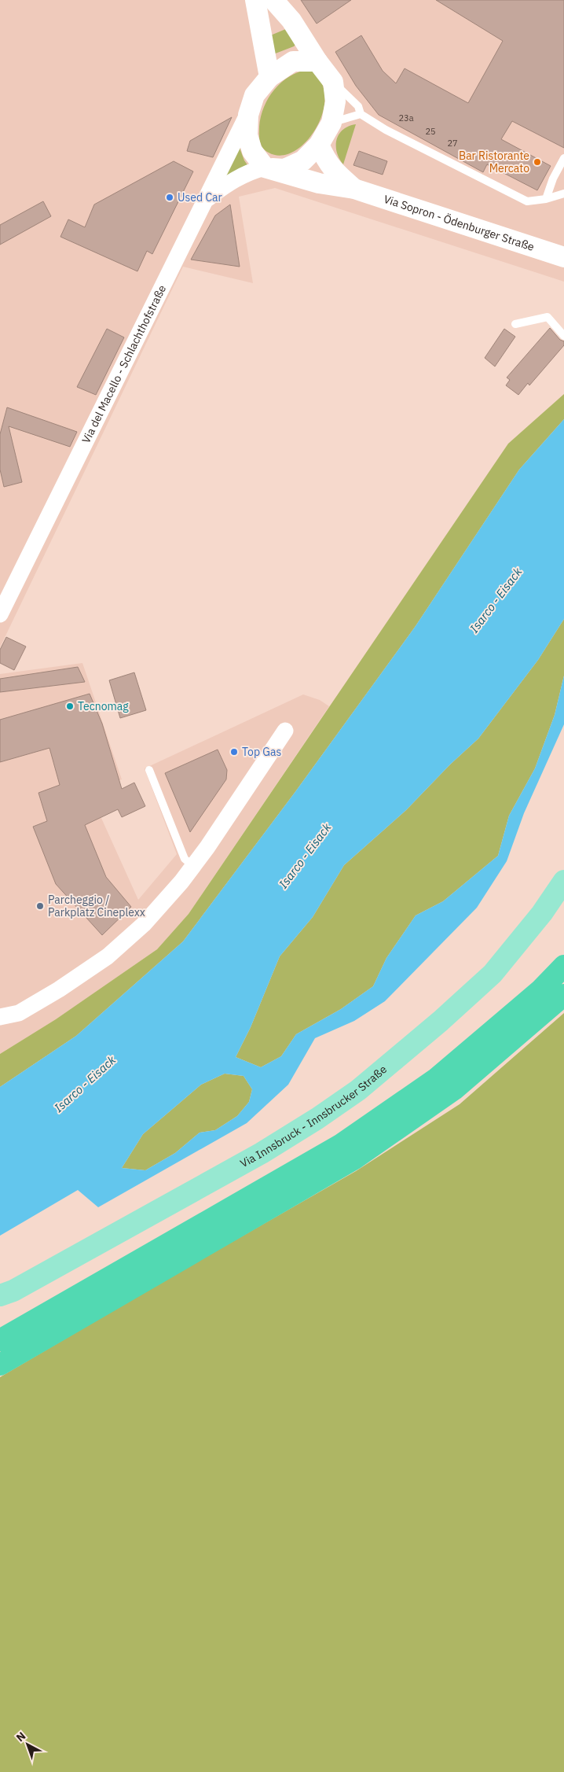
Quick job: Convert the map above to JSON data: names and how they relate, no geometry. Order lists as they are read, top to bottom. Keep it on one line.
{"streets":{"main road":["Via Innsbruck - Innsbrucker Straße"],"street":["Via Sopron - Ödenburger Straße","Via del Macello - Schlachthofstraße"]},"water":["Isarco - Eisack"],"places":["Bar Ristorante Mercato","Used Car","Tecnomag","Top Gas","Parcheggio / Parkplatz Cineplexx"],"house_numbers":["23a","25","27"],"north":"top left"}
